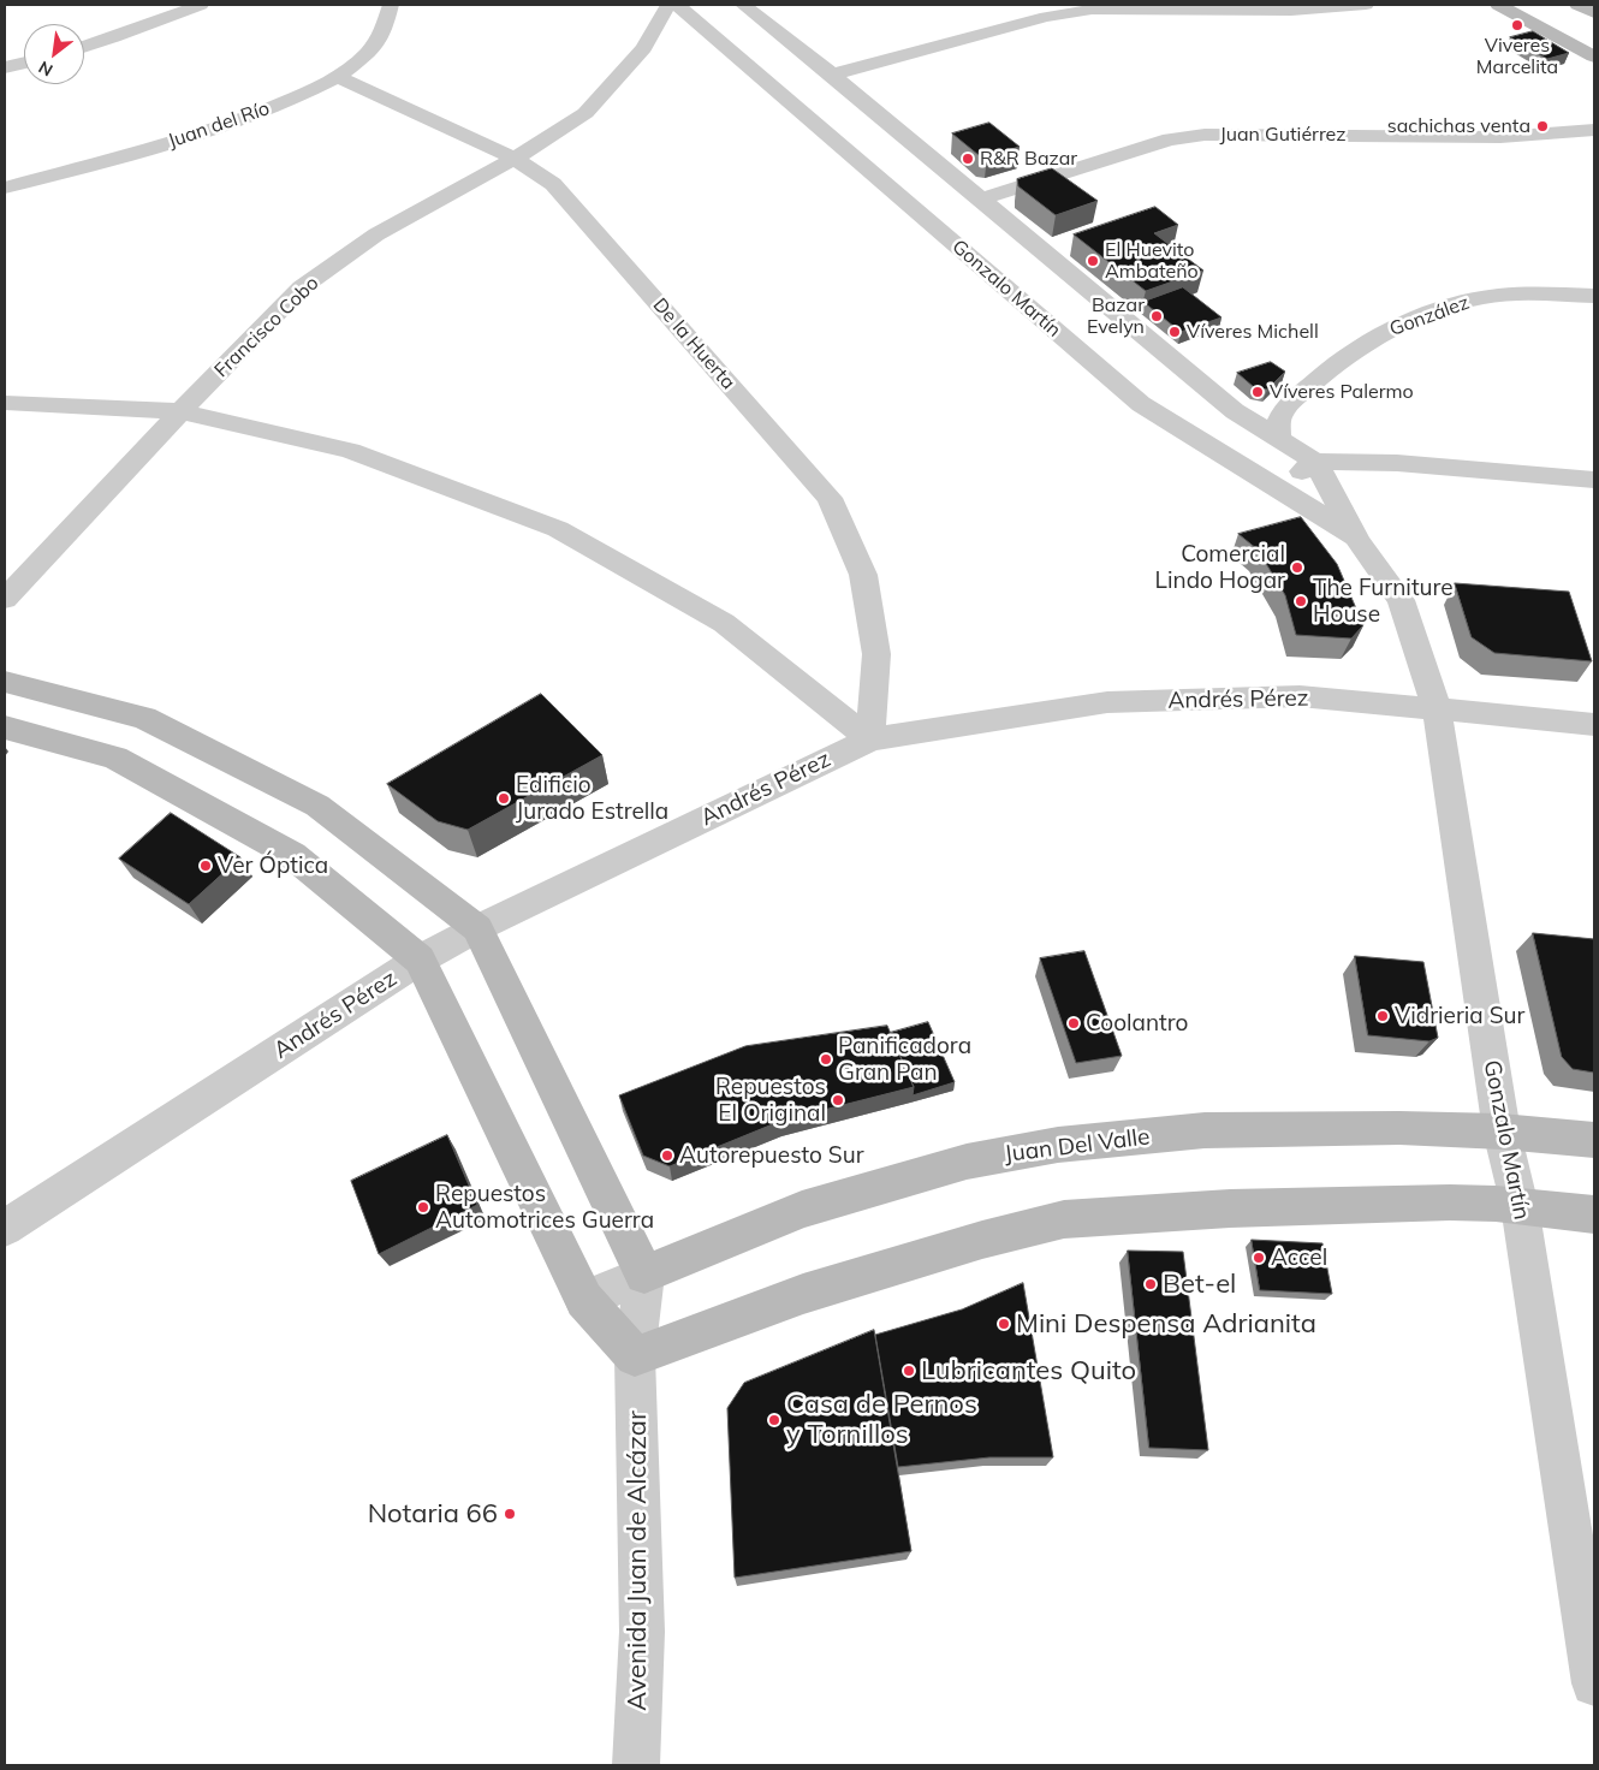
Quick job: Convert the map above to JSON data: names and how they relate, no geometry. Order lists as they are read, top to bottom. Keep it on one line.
{"streets":{"street":["Juan del Río","Juan Gutiérrez","Gonzalo Martín","González","Francisco Cobo","De la Huerta","Andrés Pérez","Juan Del Valle","Avenida Juan de Alcázar"]},"crossings":[["Juan del Río","De la Huerta"],["Juan Gutiérrez","Gonzalo Martín"],["Gonzalo Martín","González"],["Gonzalo Martín","Andrés Pérez"],["Gonzalo Martín","Juan Del Valle"],["Francisco Cobo","De la Huerta"],["De la Huerta","Andrés Pérez"],["Juan Del Valle","Avenida Juan de Alcázar"]],"places":["Viveres Marcelita","sachichas venta","R&R Bazar","El Huevito Ambateño","Bazar Evelyn","Víveres Michell","Víveres Palermo","Comercial Lindo Hogar","The Furniture House","Edificio Jurado Estrella","Ver Óptica","Vidrieria Sur","Coolantro","Panificadora Gran Pan","Repuestos El Original","Autorepuesto Sur","Repuestos Automotrices Guerra","Accel","Bet-el","Mini Despensa Adrianita","Lubricantes Quito","Casa de Pernos y Tornillos","Notaria 66"],"north":"bottom left"}
